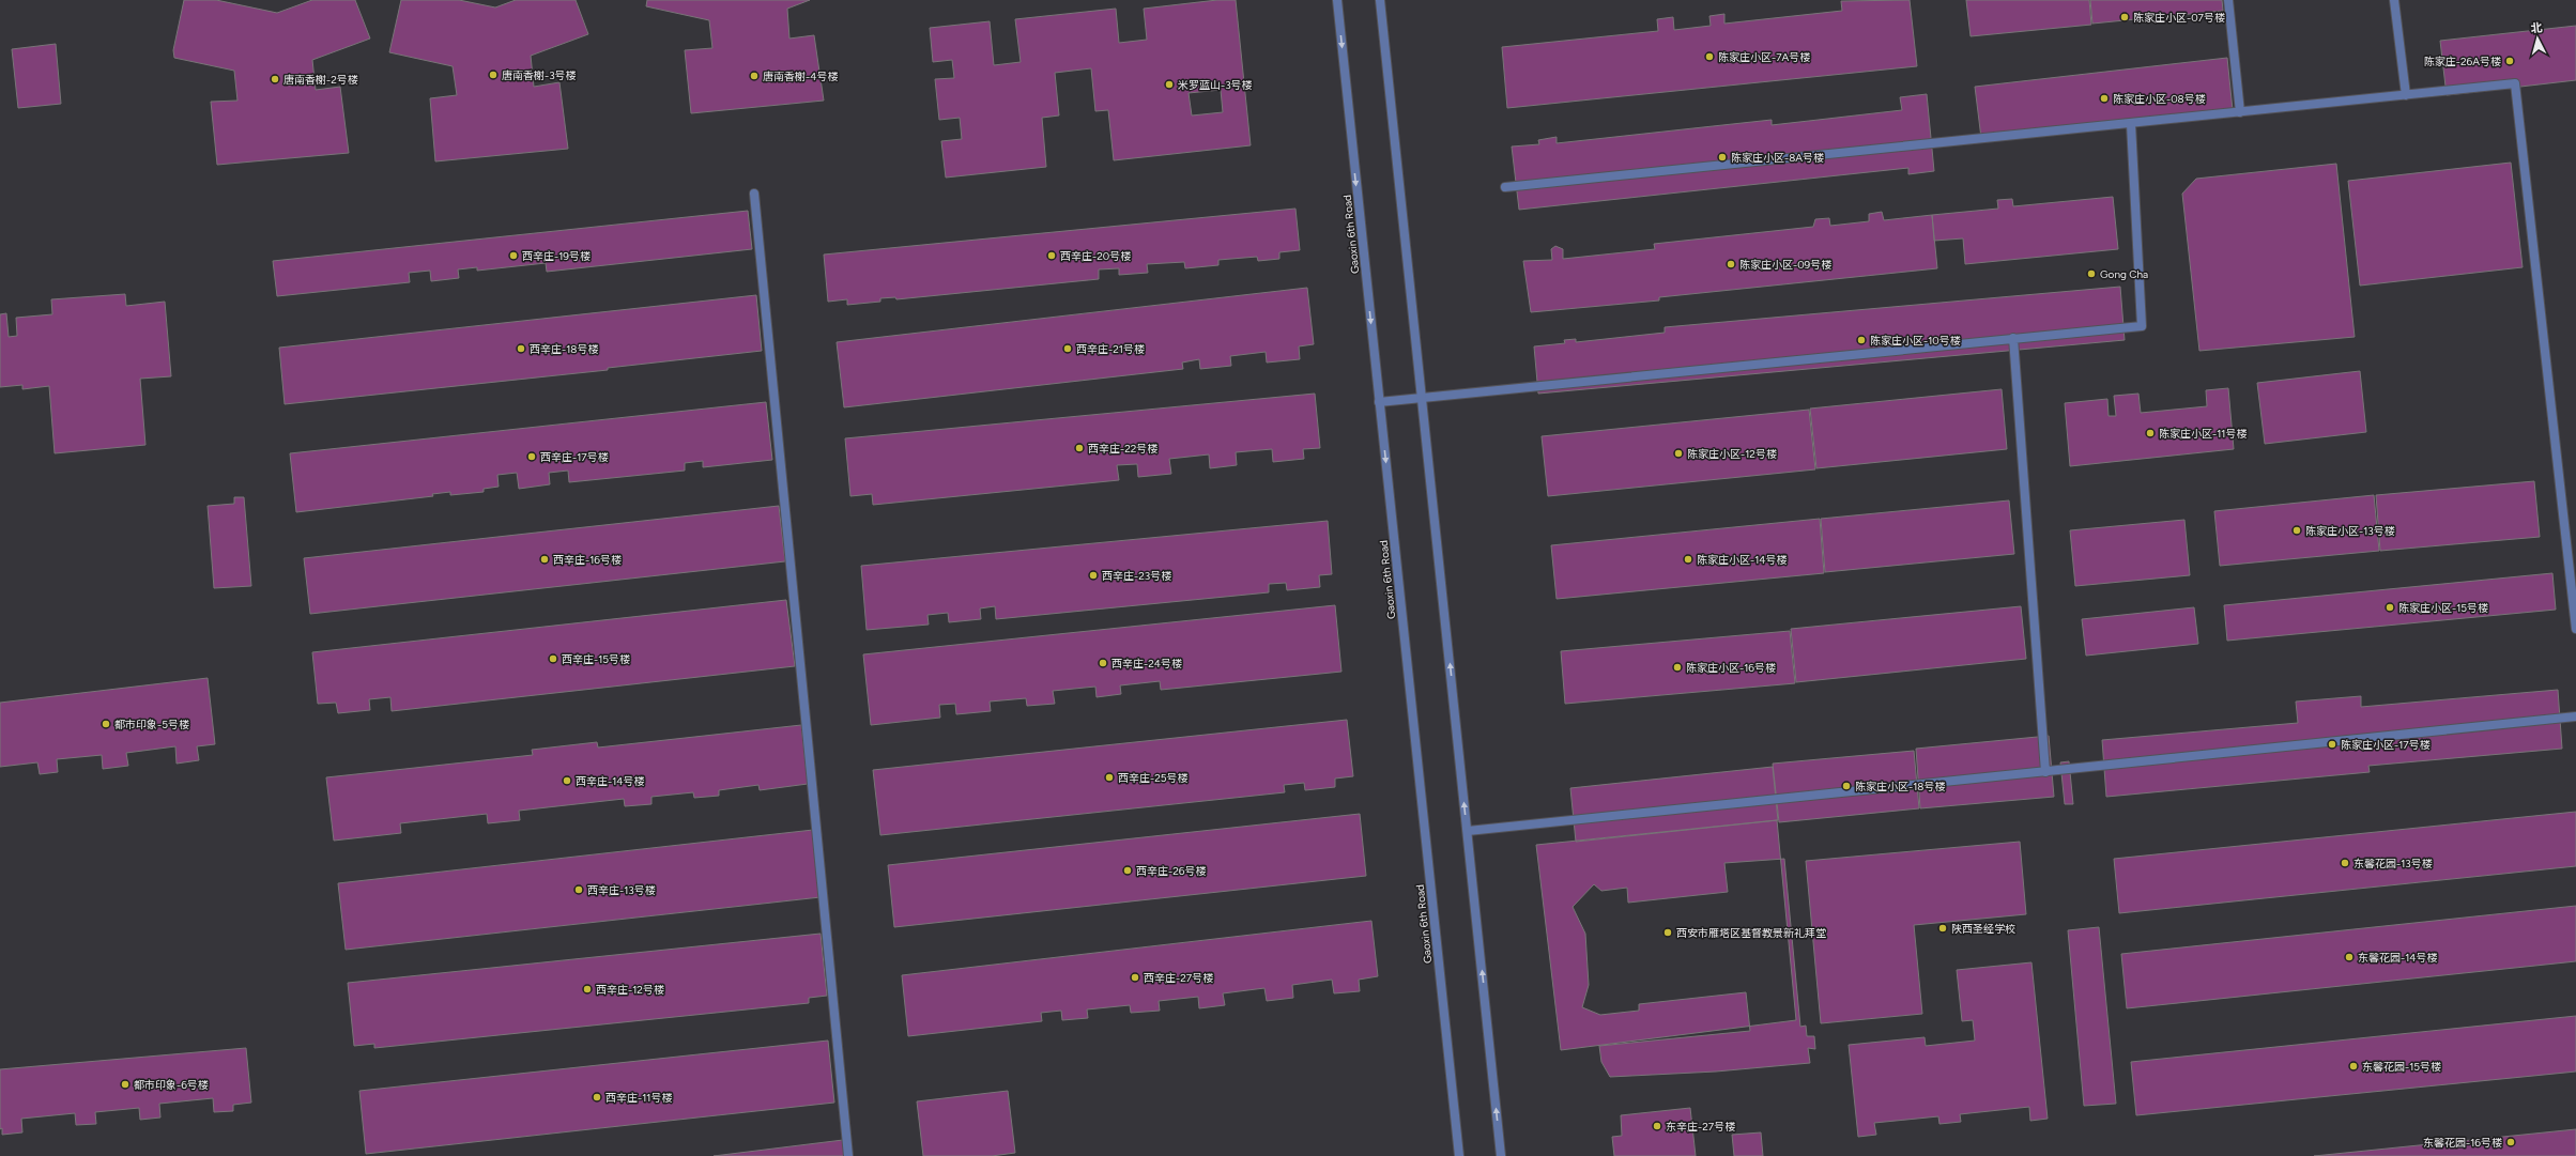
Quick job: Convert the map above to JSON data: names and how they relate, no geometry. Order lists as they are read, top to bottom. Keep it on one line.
{"streets":{"street":["Gaoxin 6th Road"]},"places":["陈家庄小区-07号楼","陈家庄小区-7A号楼","陈家庄-26A号楼","唐南香榭-3号楼","唐南香榭-4号楼","唐南香榭-2号楼","米罗蓝山-3号楼","陈家庄小区-08号楼","陈家庄小区-8A号楼","西辛庄-19号楼","西辛庄-20号楼","陈家庄小区-09号楼","Gong Cha","陈家庄小区-10号楼","西辛庄-18号楼","西辛庄-21号楼","陈家庄小区-11号楼","西辛庄-22号楼","陈家庄小区-12号楼","西辛庄-17号楼","陈家庄小区-13号楼","西辛庄-16号楼","陈家庄小区-14号楼","西辛庄-23号楼","陈家庄小区-15号楼","西辛庄-15号楼","西辛庄-24号楼","陈家庄小区-16号楼","都市印象-5号楼","陈家庄小区-17号楼","西辛庄-25号楼","西辛庄-14号楼","陈家庄小区-18号楼","东馨花园-13号楼","西辛庄-26号楼","西辛庄-13号楼","陕西圣经学校","西安市雁塔区基督教景新礼拜堂","东馨花园-14号楼","西辛庄-27号楼","西辛庄-12号楼","东馨花园-15号楼","都市印象-6号楼","西辛庄-11号楼","东辛庄-27号楼","东馨花园-16号楼"],"north":"top"}
